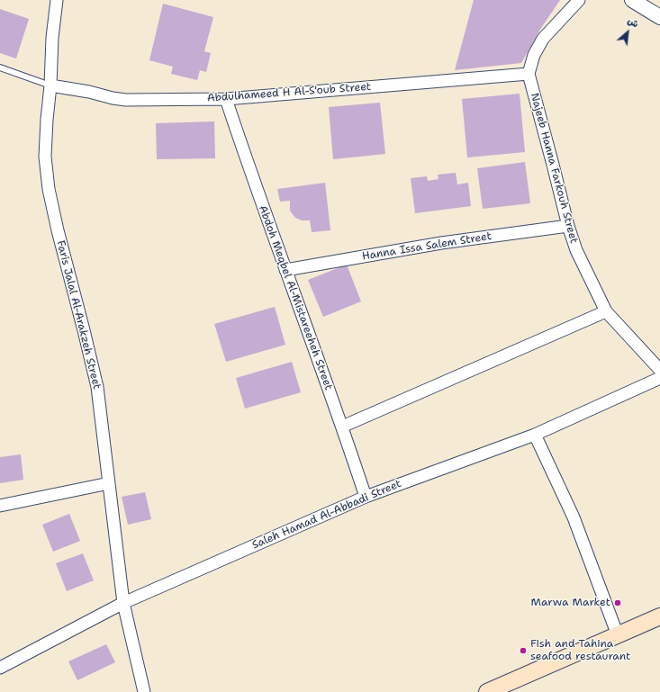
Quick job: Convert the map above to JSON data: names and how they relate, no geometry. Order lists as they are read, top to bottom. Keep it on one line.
{"streets":{"street":["Abdulhameed H Al-S'oub Street","Najeeb Hanna Farkouh Street","Hanna Issa Salem Street","Abdoh Meqbel Al-Mistareeheh Street","Faris Jalal Al-Arakzeh Street","Saleh Hamad Al-Abbadi Street"]},"crossings":[["Abdulhameed H Al-S'oub Street","Najeeb Hanna Farkouh Street"],["Abdulhameed H Al-S'oub Street","Abdoh Meqbel Al-Mistareeheh Street"],["Abdulhameed H Al-S'oub Street","Faris Jalal Al-Arakzeh Street"],["Najeeb Hanna Farkouh Street","Hanna Issa Salem Street"],["Hanna Issa Salem Street","Abdoh Meqbel Al-Mistareeheh Street"],["Abdoh Meqbel Al-Mistareeheh Street","Saleh Hamad Al-Abbadi Street"],["Faris Jalal Al-Arakzeh Street","Saleh Hamad Al-Abbadi Street"]],"places":["Marwa Market","Fish and Tahina seafood restaurant"],"north":"top right"}
